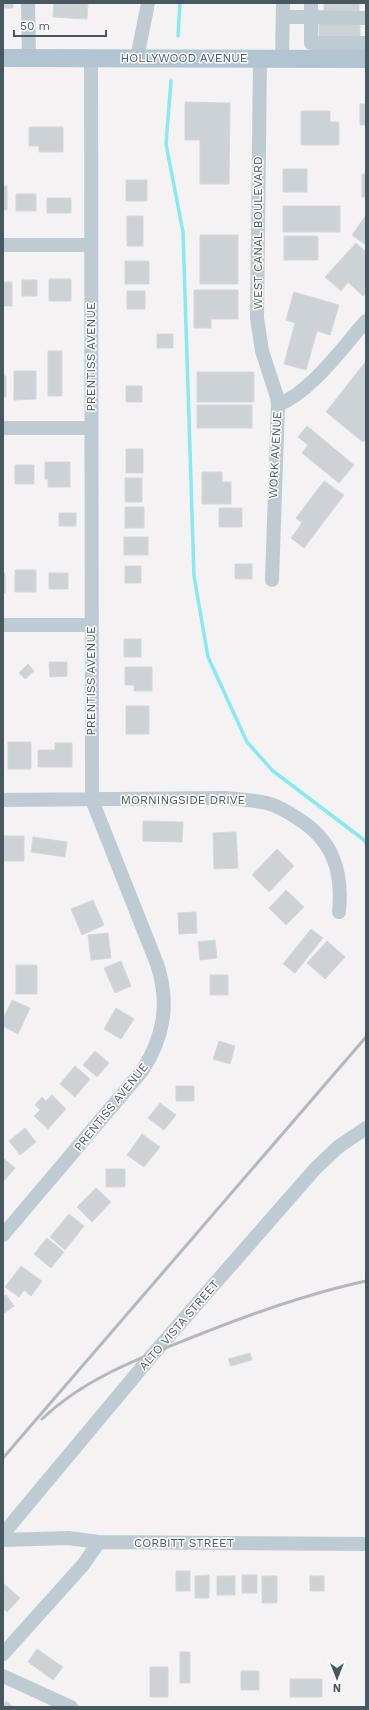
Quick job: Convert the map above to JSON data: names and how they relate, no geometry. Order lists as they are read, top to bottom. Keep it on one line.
{"streets":{"main road":["HOLLYWOOD AVENUE"],"street":["WEST CANAL BOULEVARD","PRENTISS AVENUE","WORK AVENUE","MORNINGSIDE DRIVE","ALTO VISTA STREET","CORBITT STREET"]},"crossings":[["HOLLYWOOD AVENUE","WEST CANAL BOULEVARD"],["HOLLYWOOD AVENUE","PRENTISS AVENUE"],["WEST CANAL BOULEVARD","WORK AVENUE"],["PRENTISS AVENUE","MORNINGSIDE DRIVE"]],"scale_bar":"50 m","north":"bottom"}
